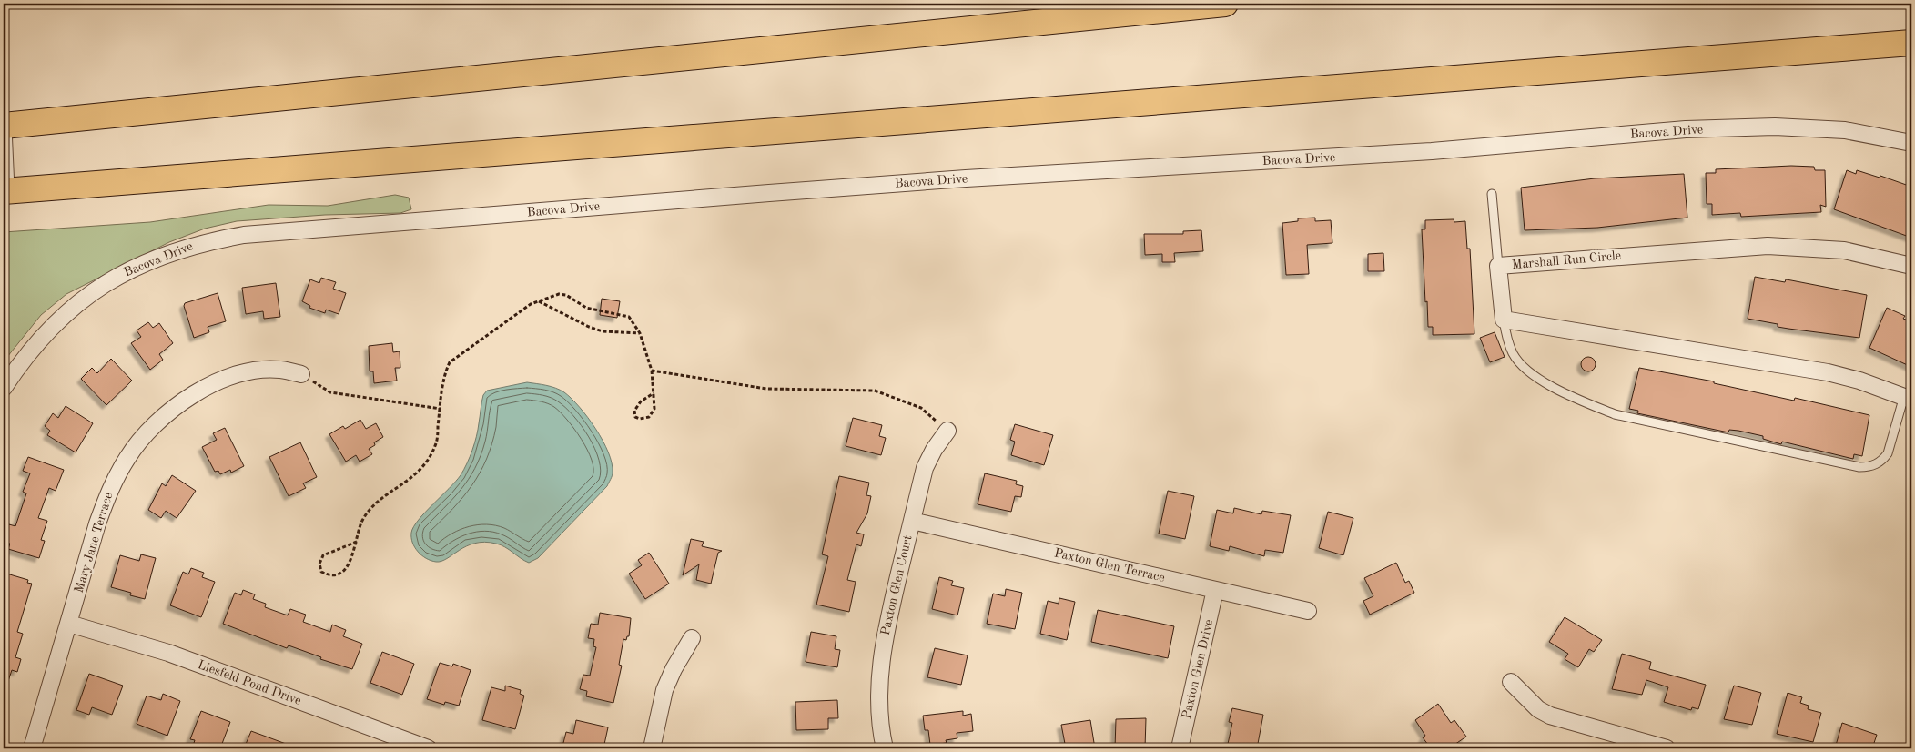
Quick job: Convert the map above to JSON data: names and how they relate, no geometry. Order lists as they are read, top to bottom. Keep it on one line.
{"streets":{"street":["Bacova Drive","Marshall Run Circle","Mary Jane Terrace","Paxton Glen Terrace","Paxton Glen Court","Paxton Glen Drive","Liesfeld Pond Drive"]},"crossings":[["Mary Jane Terrace","Liesfeld Pond Drive"],["Paxton Glen Terrace","Paxton Glen Court"],["Paxton Glen Terrace","Paxton Glen Drive"]]}
